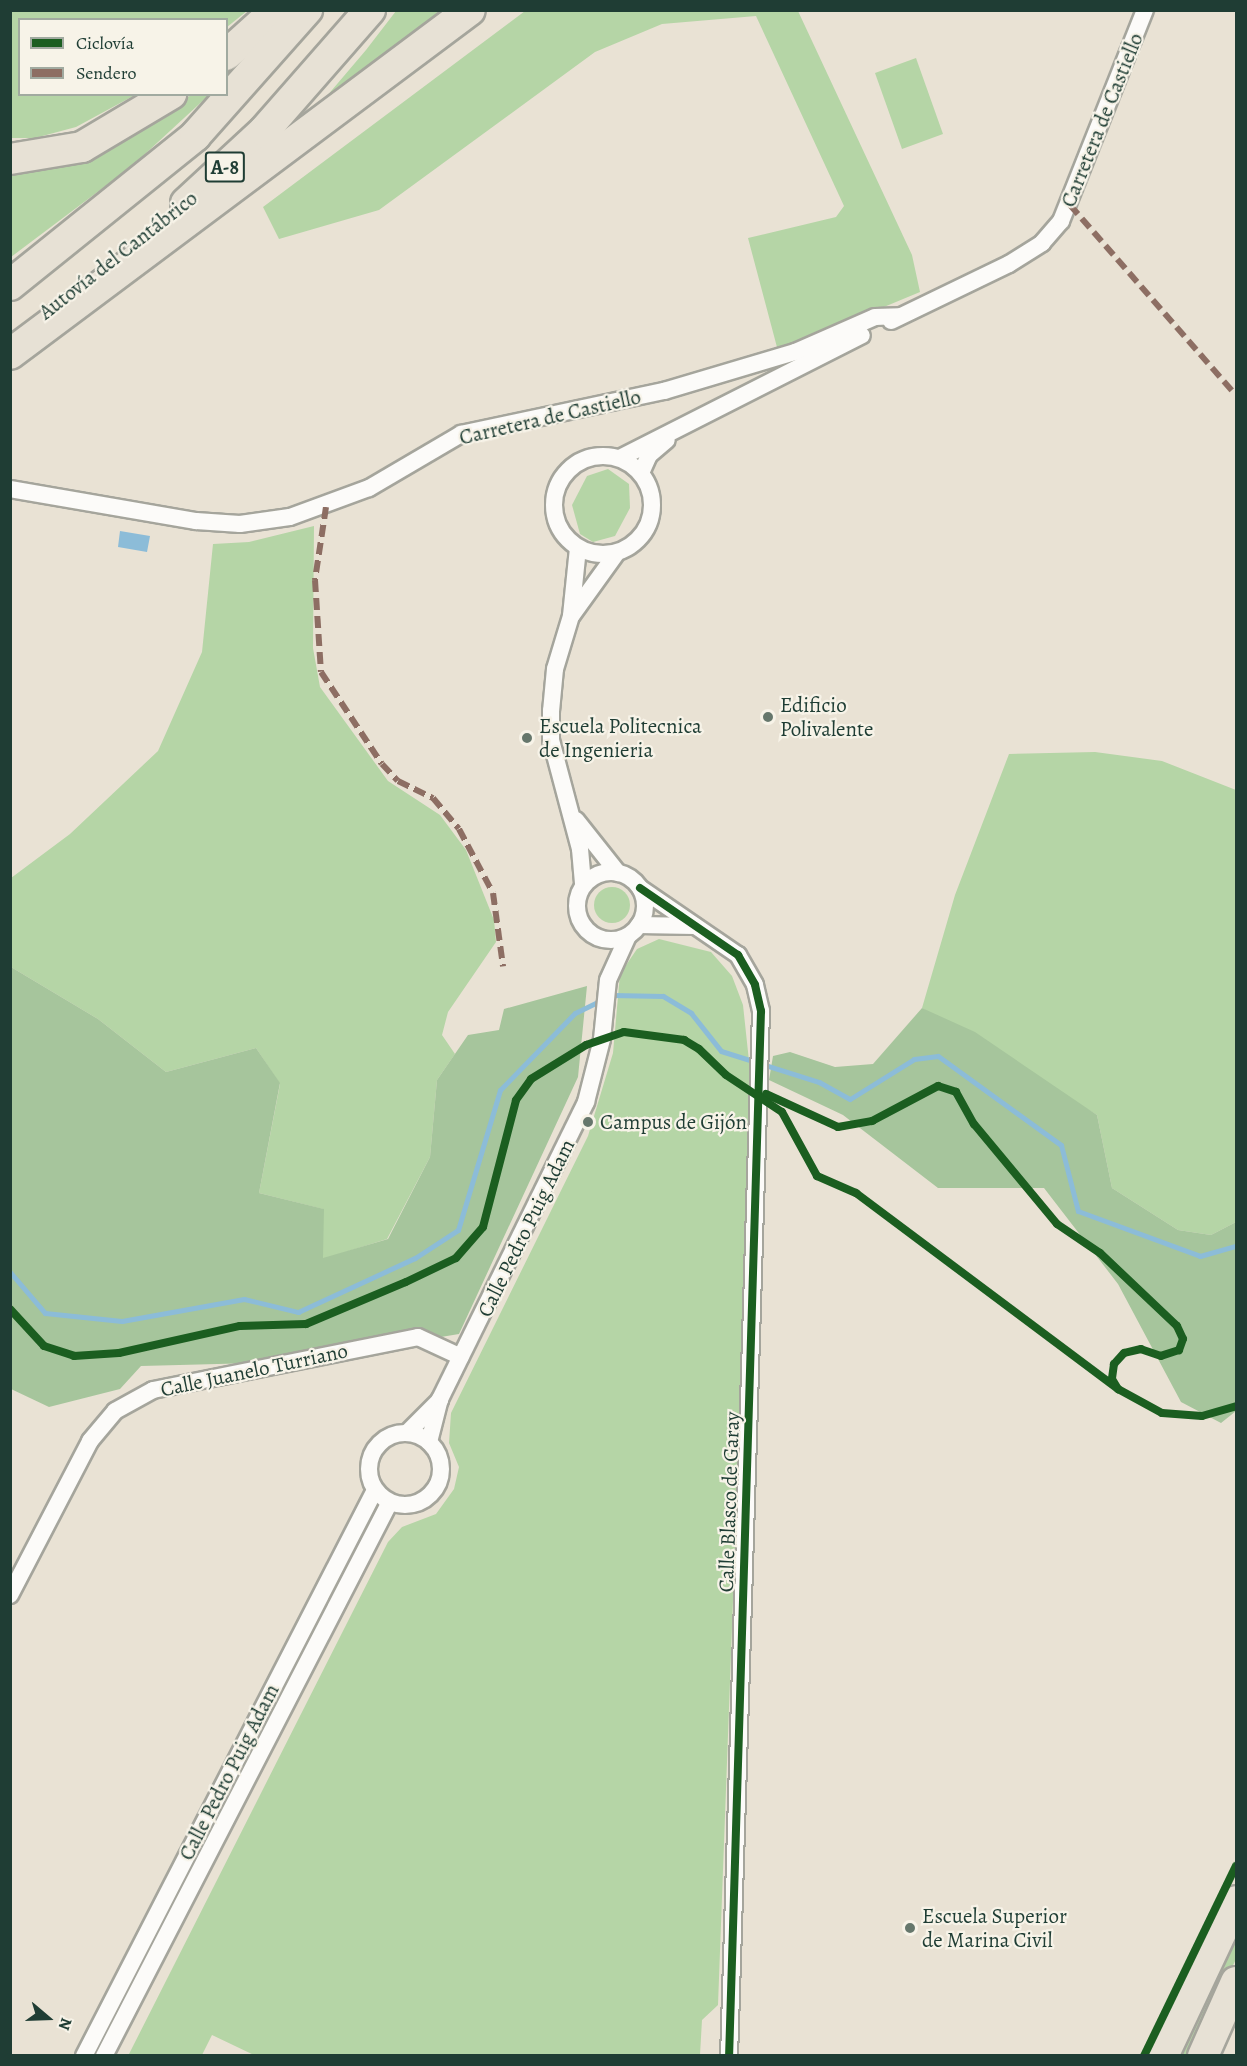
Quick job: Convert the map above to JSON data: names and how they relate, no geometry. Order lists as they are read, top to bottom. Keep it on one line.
{"streets":{"highway":["A-8","Autovía del Cantábrico"],"street":["Carretera de Castiello","Calle Pedro Puig Adam","Calle Juanelo Turriano","Calle Blasco de Garay"]},"crossings":[["Calle Pedro Puig Adam","Calle Juanelo Turriano"]],"places":["Edificio Polivalente","Escuela Politecnica de Ingenieria","Campus de Gijón","Escuela Superior de Marina Civil"],"legend":["Ciclovía","Sendero"],"north":"right"}
